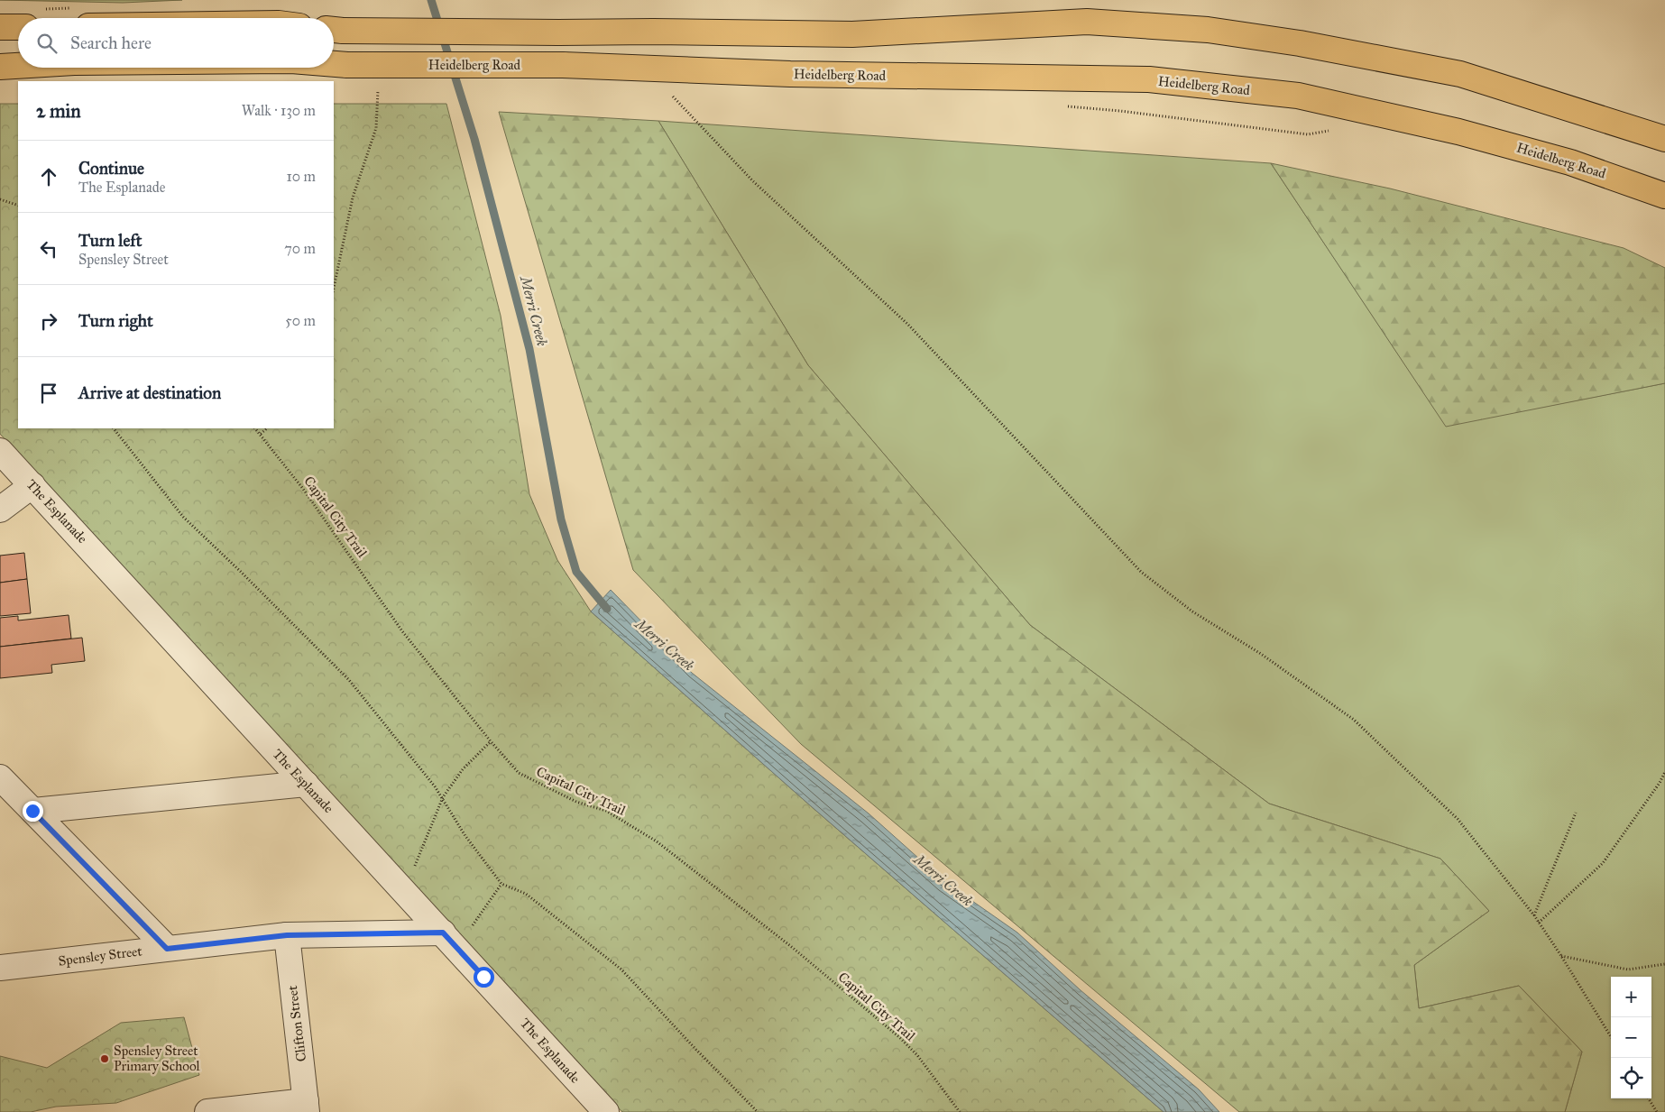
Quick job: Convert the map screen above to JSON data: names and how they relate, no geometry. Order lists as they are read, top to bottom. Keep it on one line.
{"streets":{"main road":["Heidelberg Road"],"street":["The Esplanade","Spensley Street","Clifton Street"],"path":["Capital City Trail"]},"crossings":[["The Esplanade","Spensley Street"],["Spensley Street","Clifton Street"]],"water":["Merri Creek"],"places":["Spensley Street Primary School"],"page":{"search":"Search here","heading":["2 min","Walk · 130 m"],"list":[["Continue","The Esplanade","10 m"],["Turn left","Spensley Street","70 m"],["Turn right","50 m"],"Arrive at destination"],"map_buttons":["+","−"]}}
